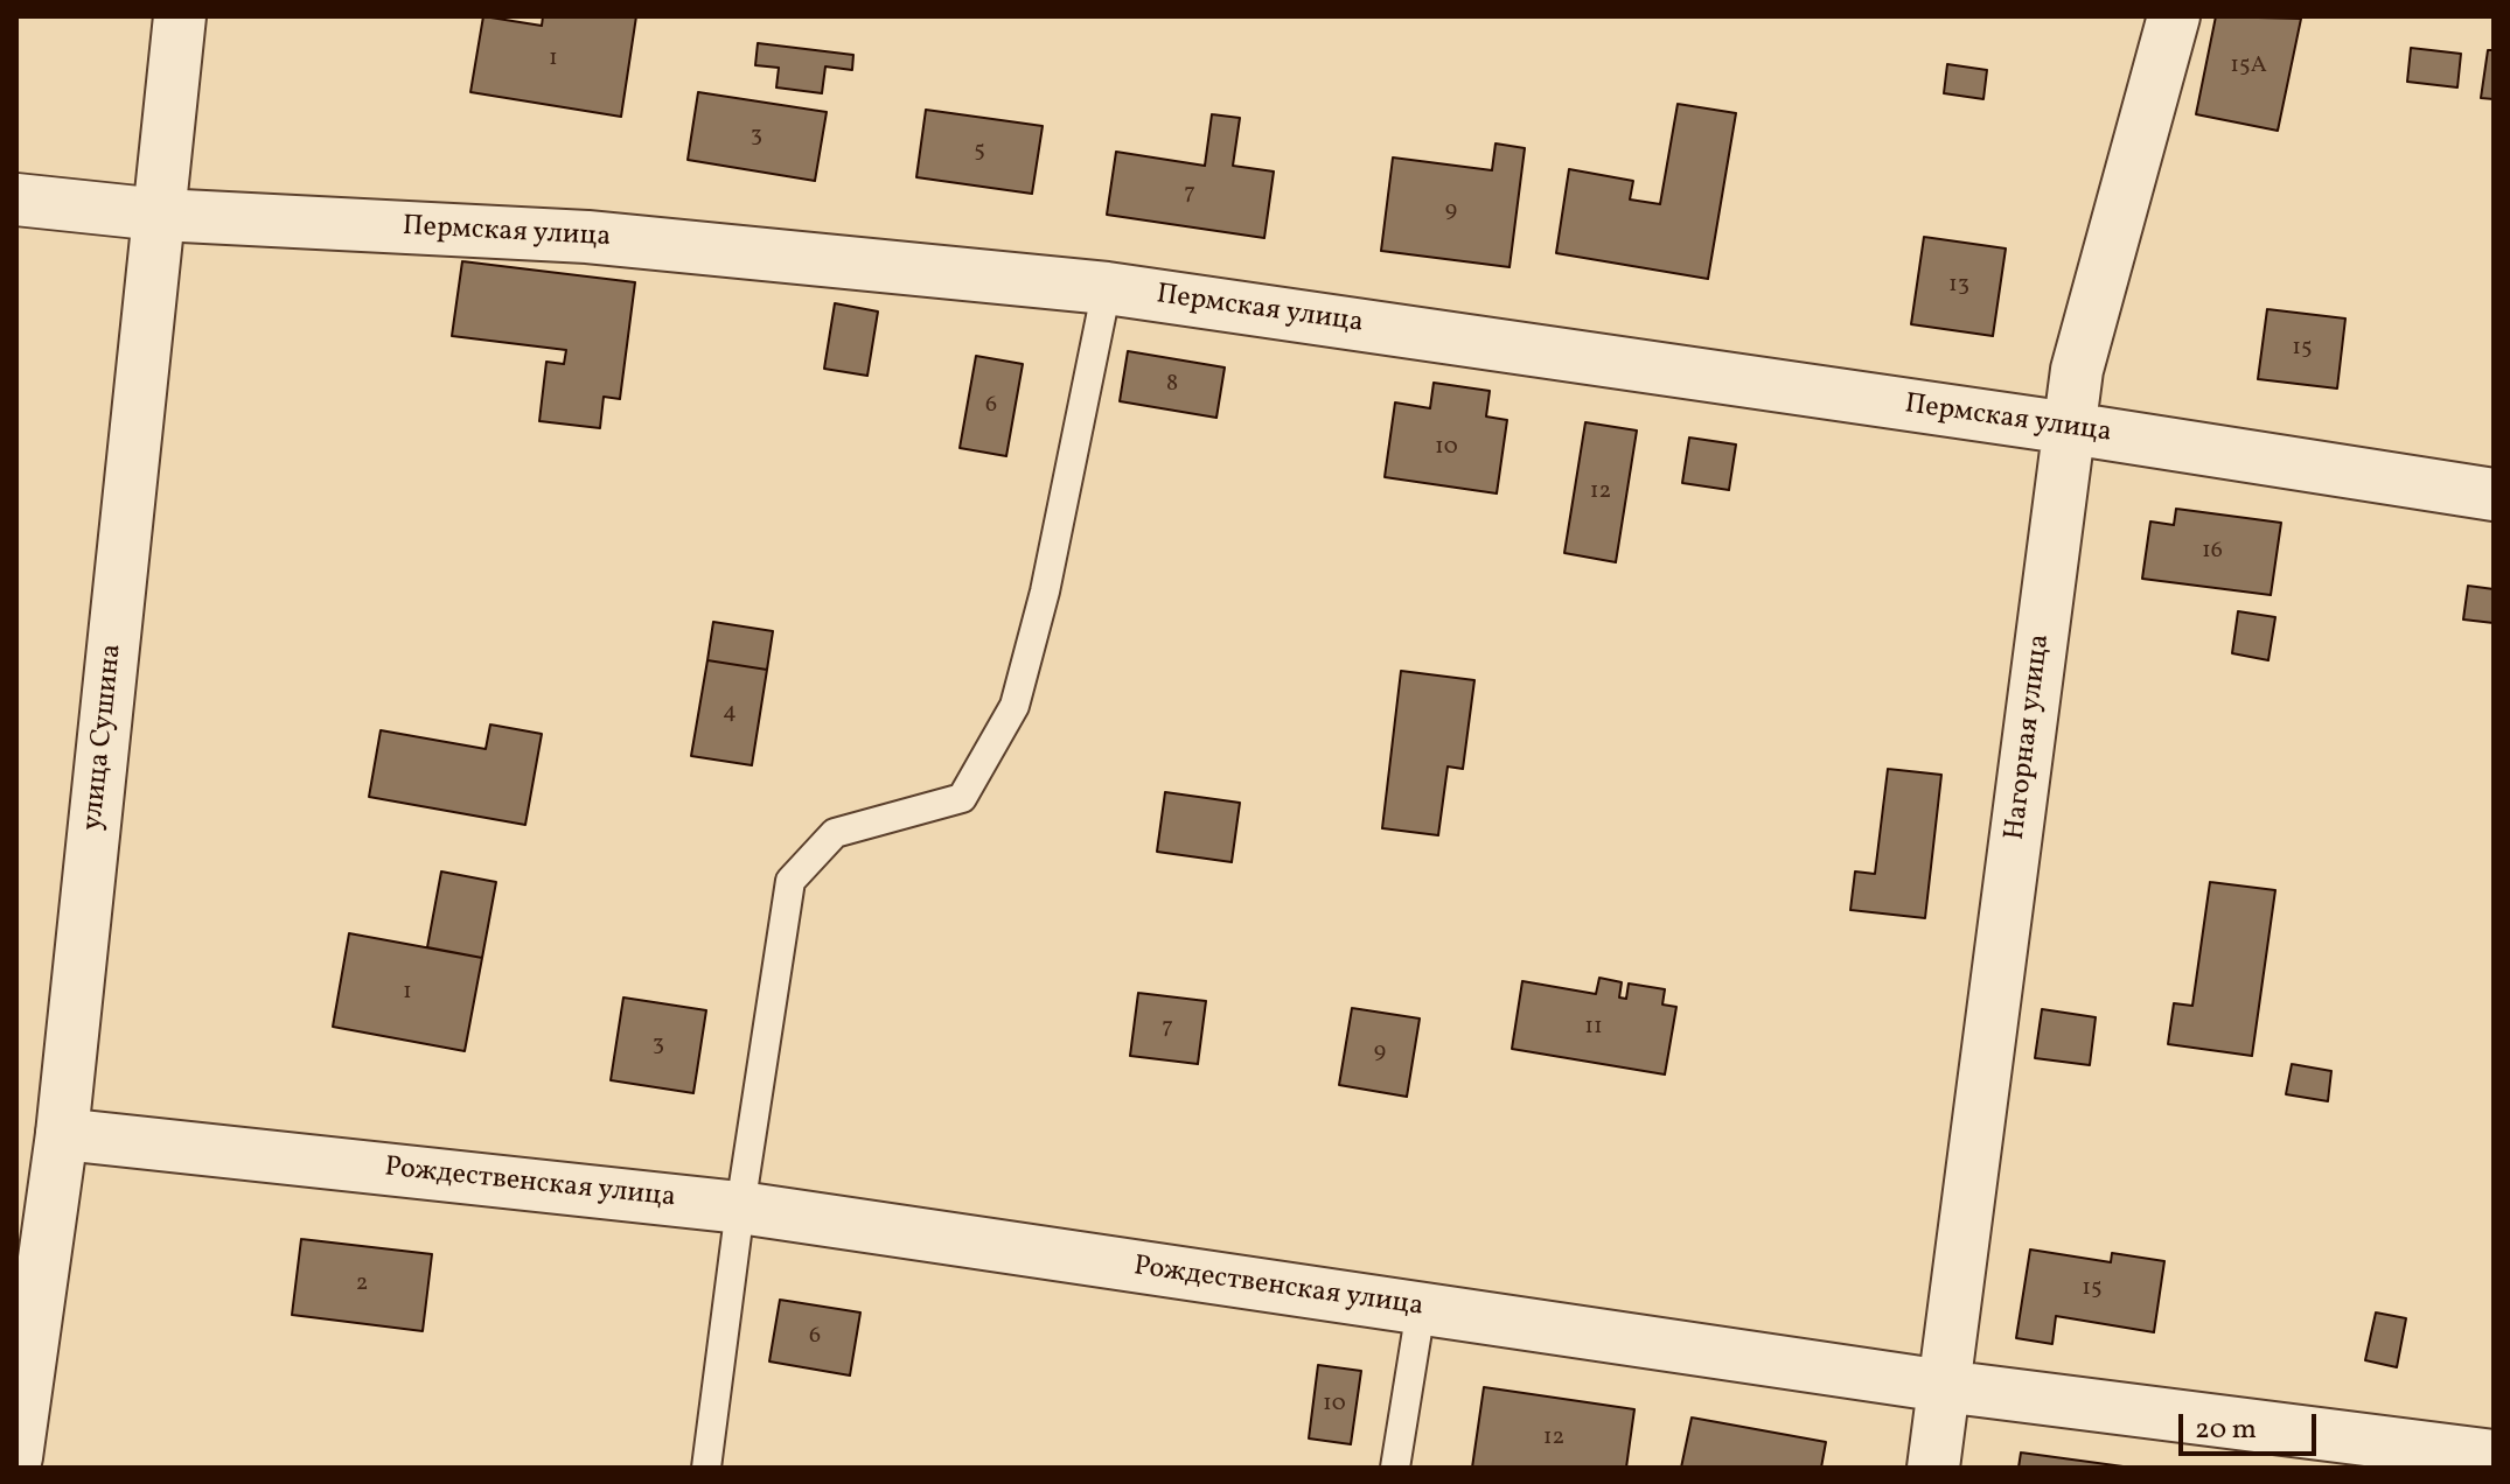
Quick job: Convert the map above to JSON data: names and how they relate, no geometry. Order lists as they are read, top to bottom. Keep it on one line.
{"streets":{"street":["Пермская улица","улица Сушина","Нагорная улица","Рождественская улица"]},"crossings":[["Пермская улица","улица Сушина"],["Пермская улица","Нагорная улица"],["улица Сушина","Рождественская улица"],["Нагорная улица","Рождественская улица"]],"house_numbers":["1","15А","3","5","7","9","13","15","8","6","10","12","16","4","1","7","11","3","9","2","15","6","10","12"],"scale_bar":"20 m"}
